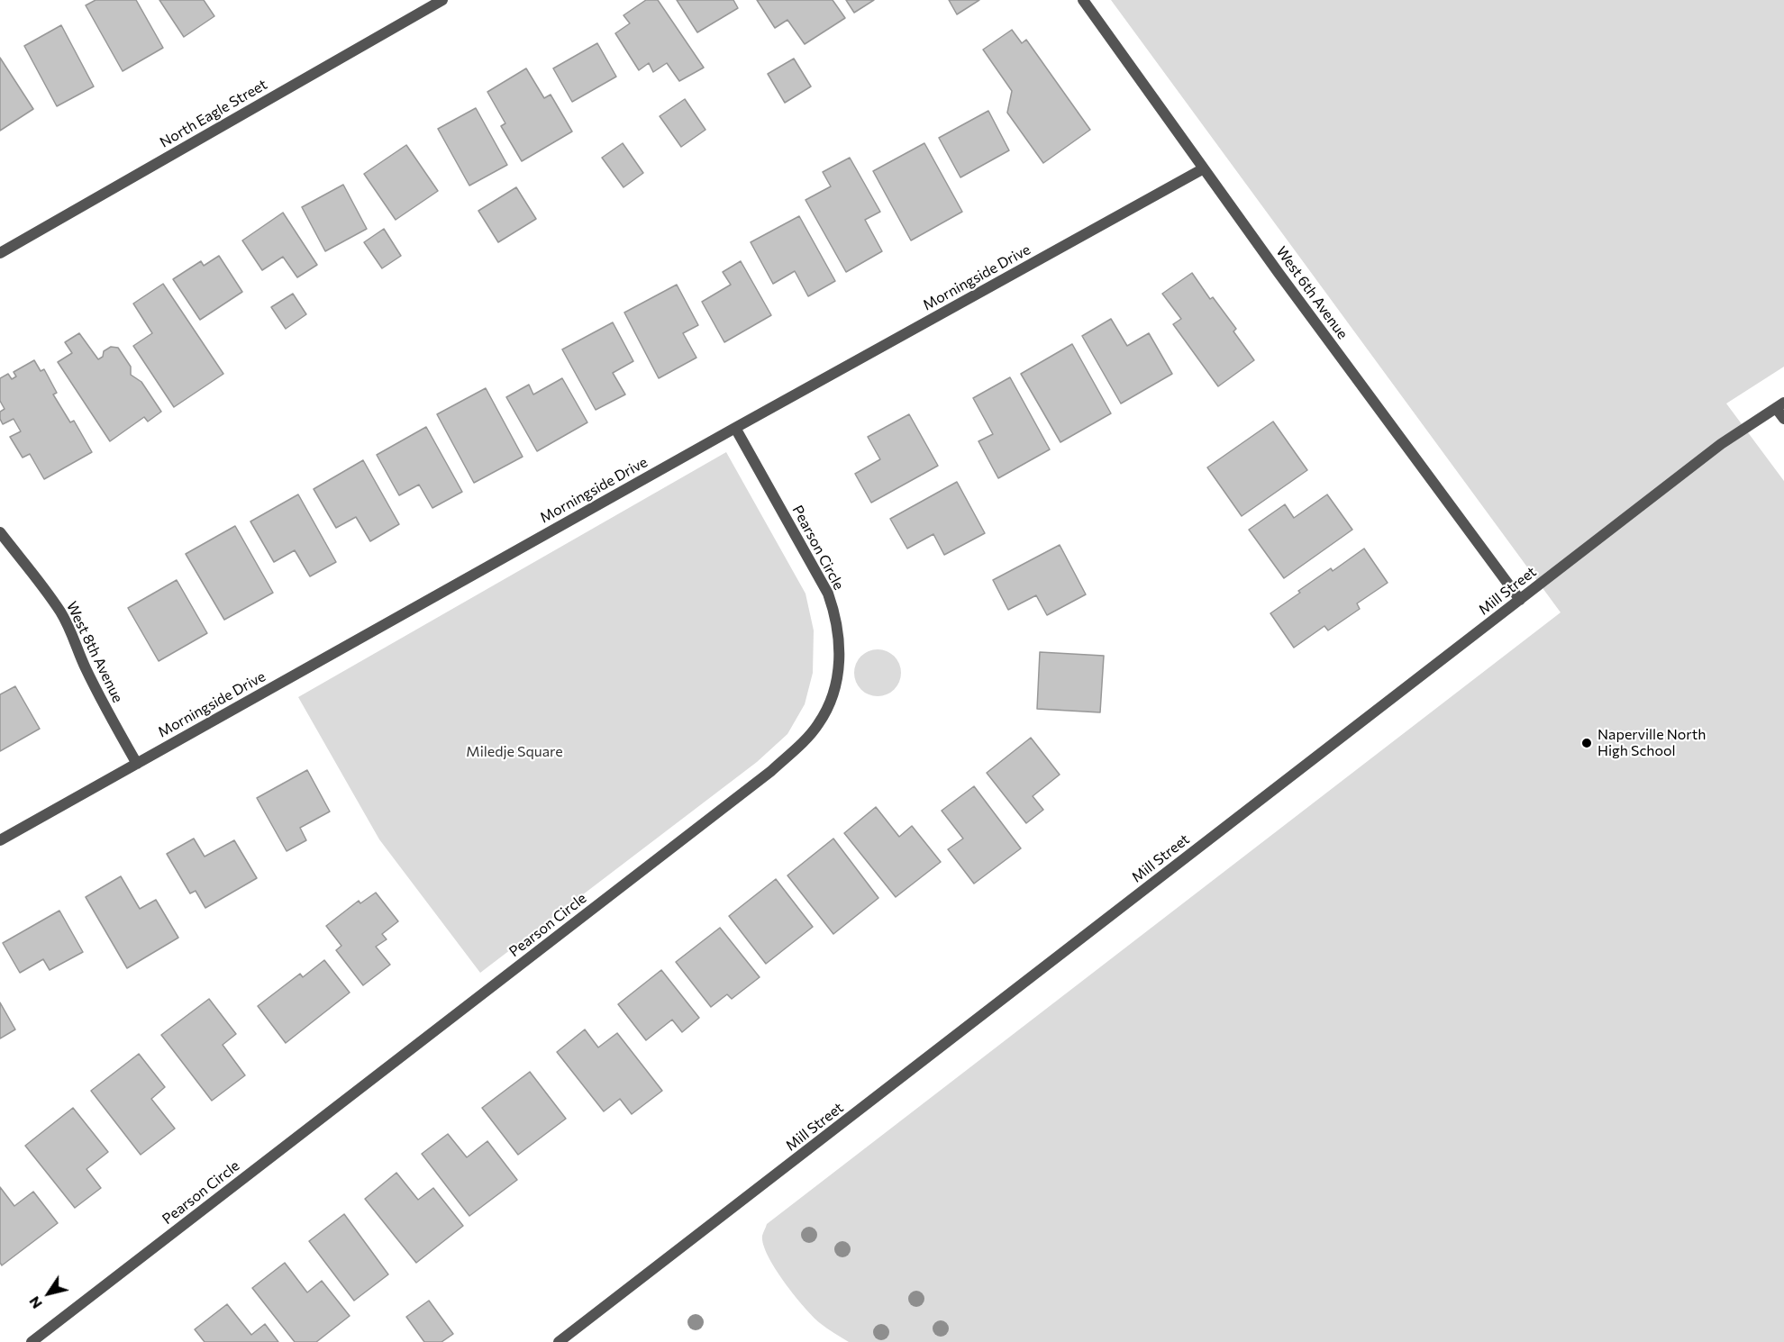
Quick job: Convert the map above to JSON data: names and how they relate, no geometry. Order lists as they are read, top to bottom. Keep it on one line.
{"streets":{"street":["North Eagle Street","Morningside Drive","West 6th Avenue","Pearson Circle","Mill Street","West 8th Avenue"]},"crossings":[["Morningside Drive","West 6th Avenue"],["Morningside Drive","Pearson Circle"],["Morningside Drive","West 8th Avenue"],["West 6th Avenue","Mill Street"]],"parks":["Miledje Square"],"places":["Naperville North High School"],"north":"bottom left"}
